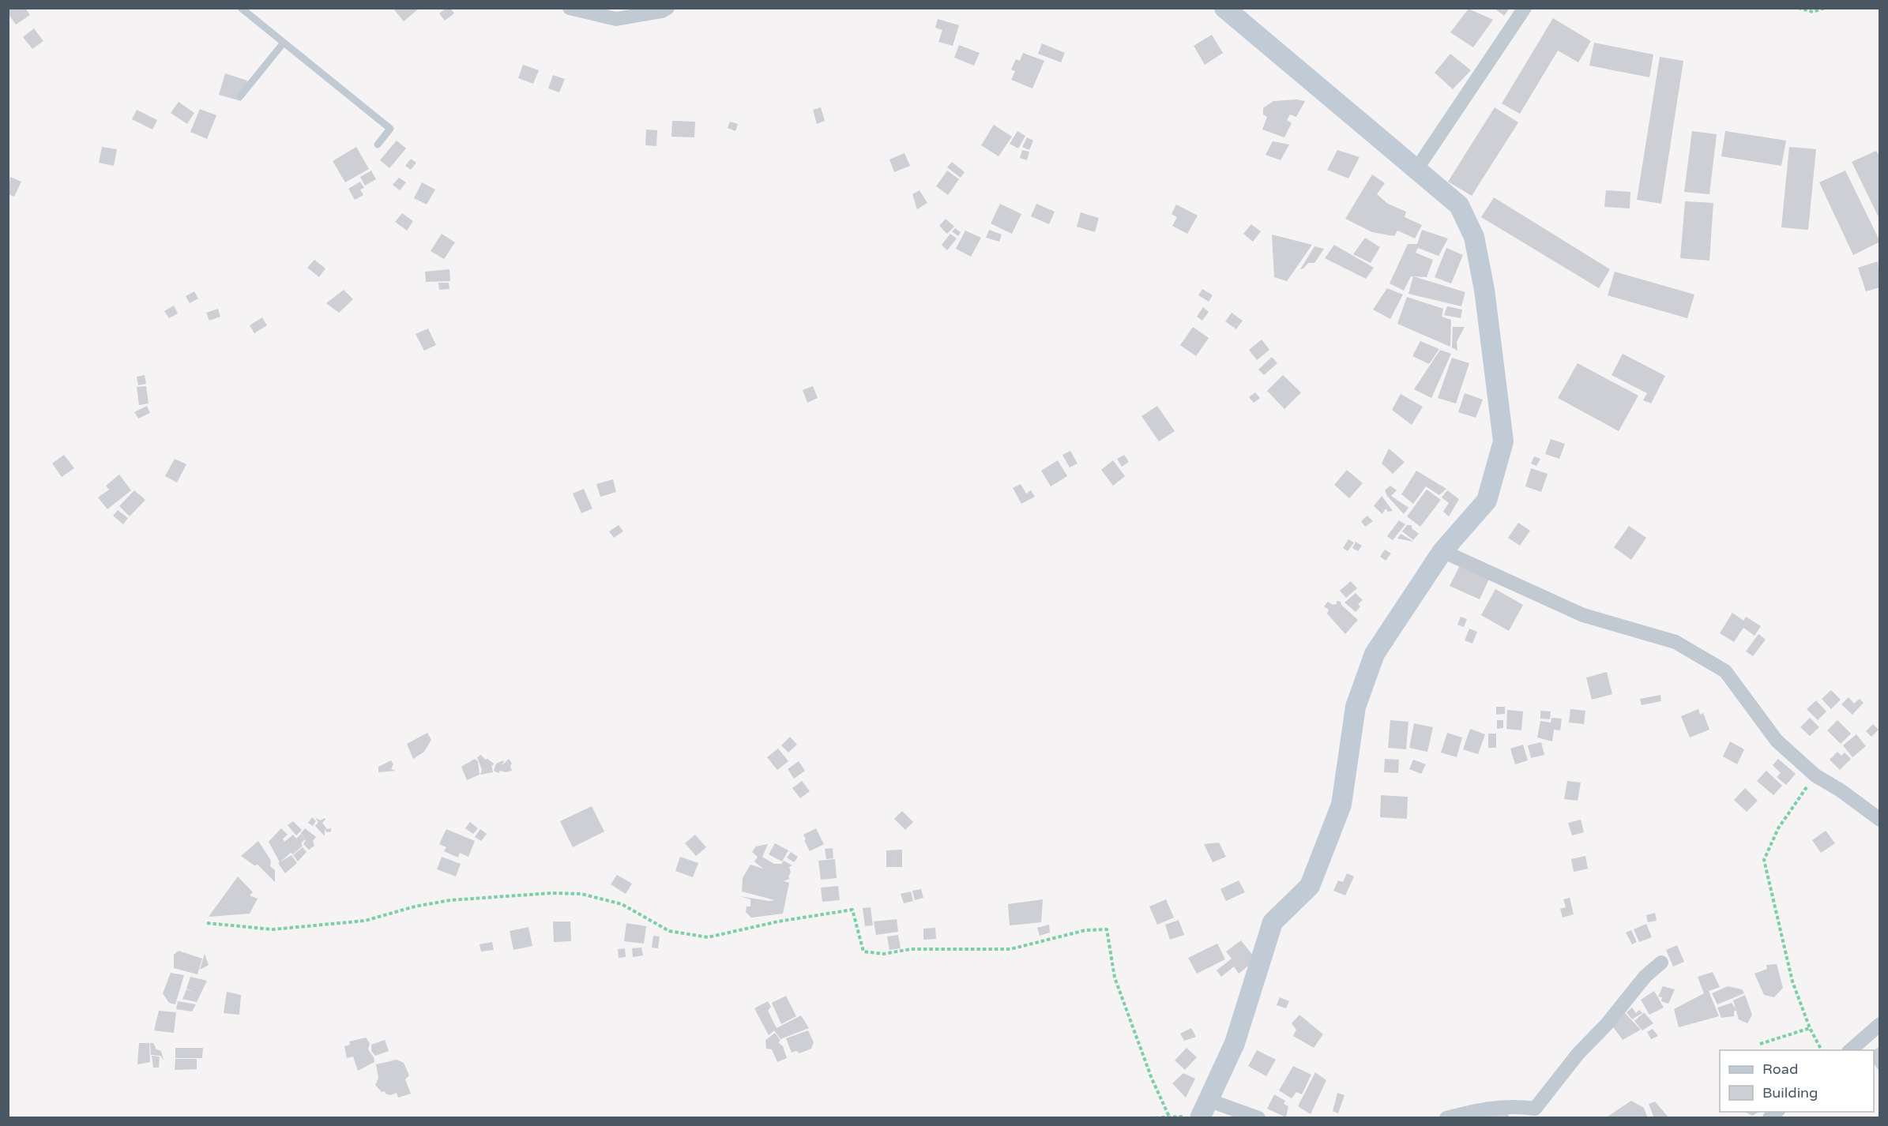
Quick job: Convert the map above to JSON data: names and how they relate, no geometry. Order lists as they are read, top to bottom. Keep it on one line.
{"legend":["Road","Building"]}
